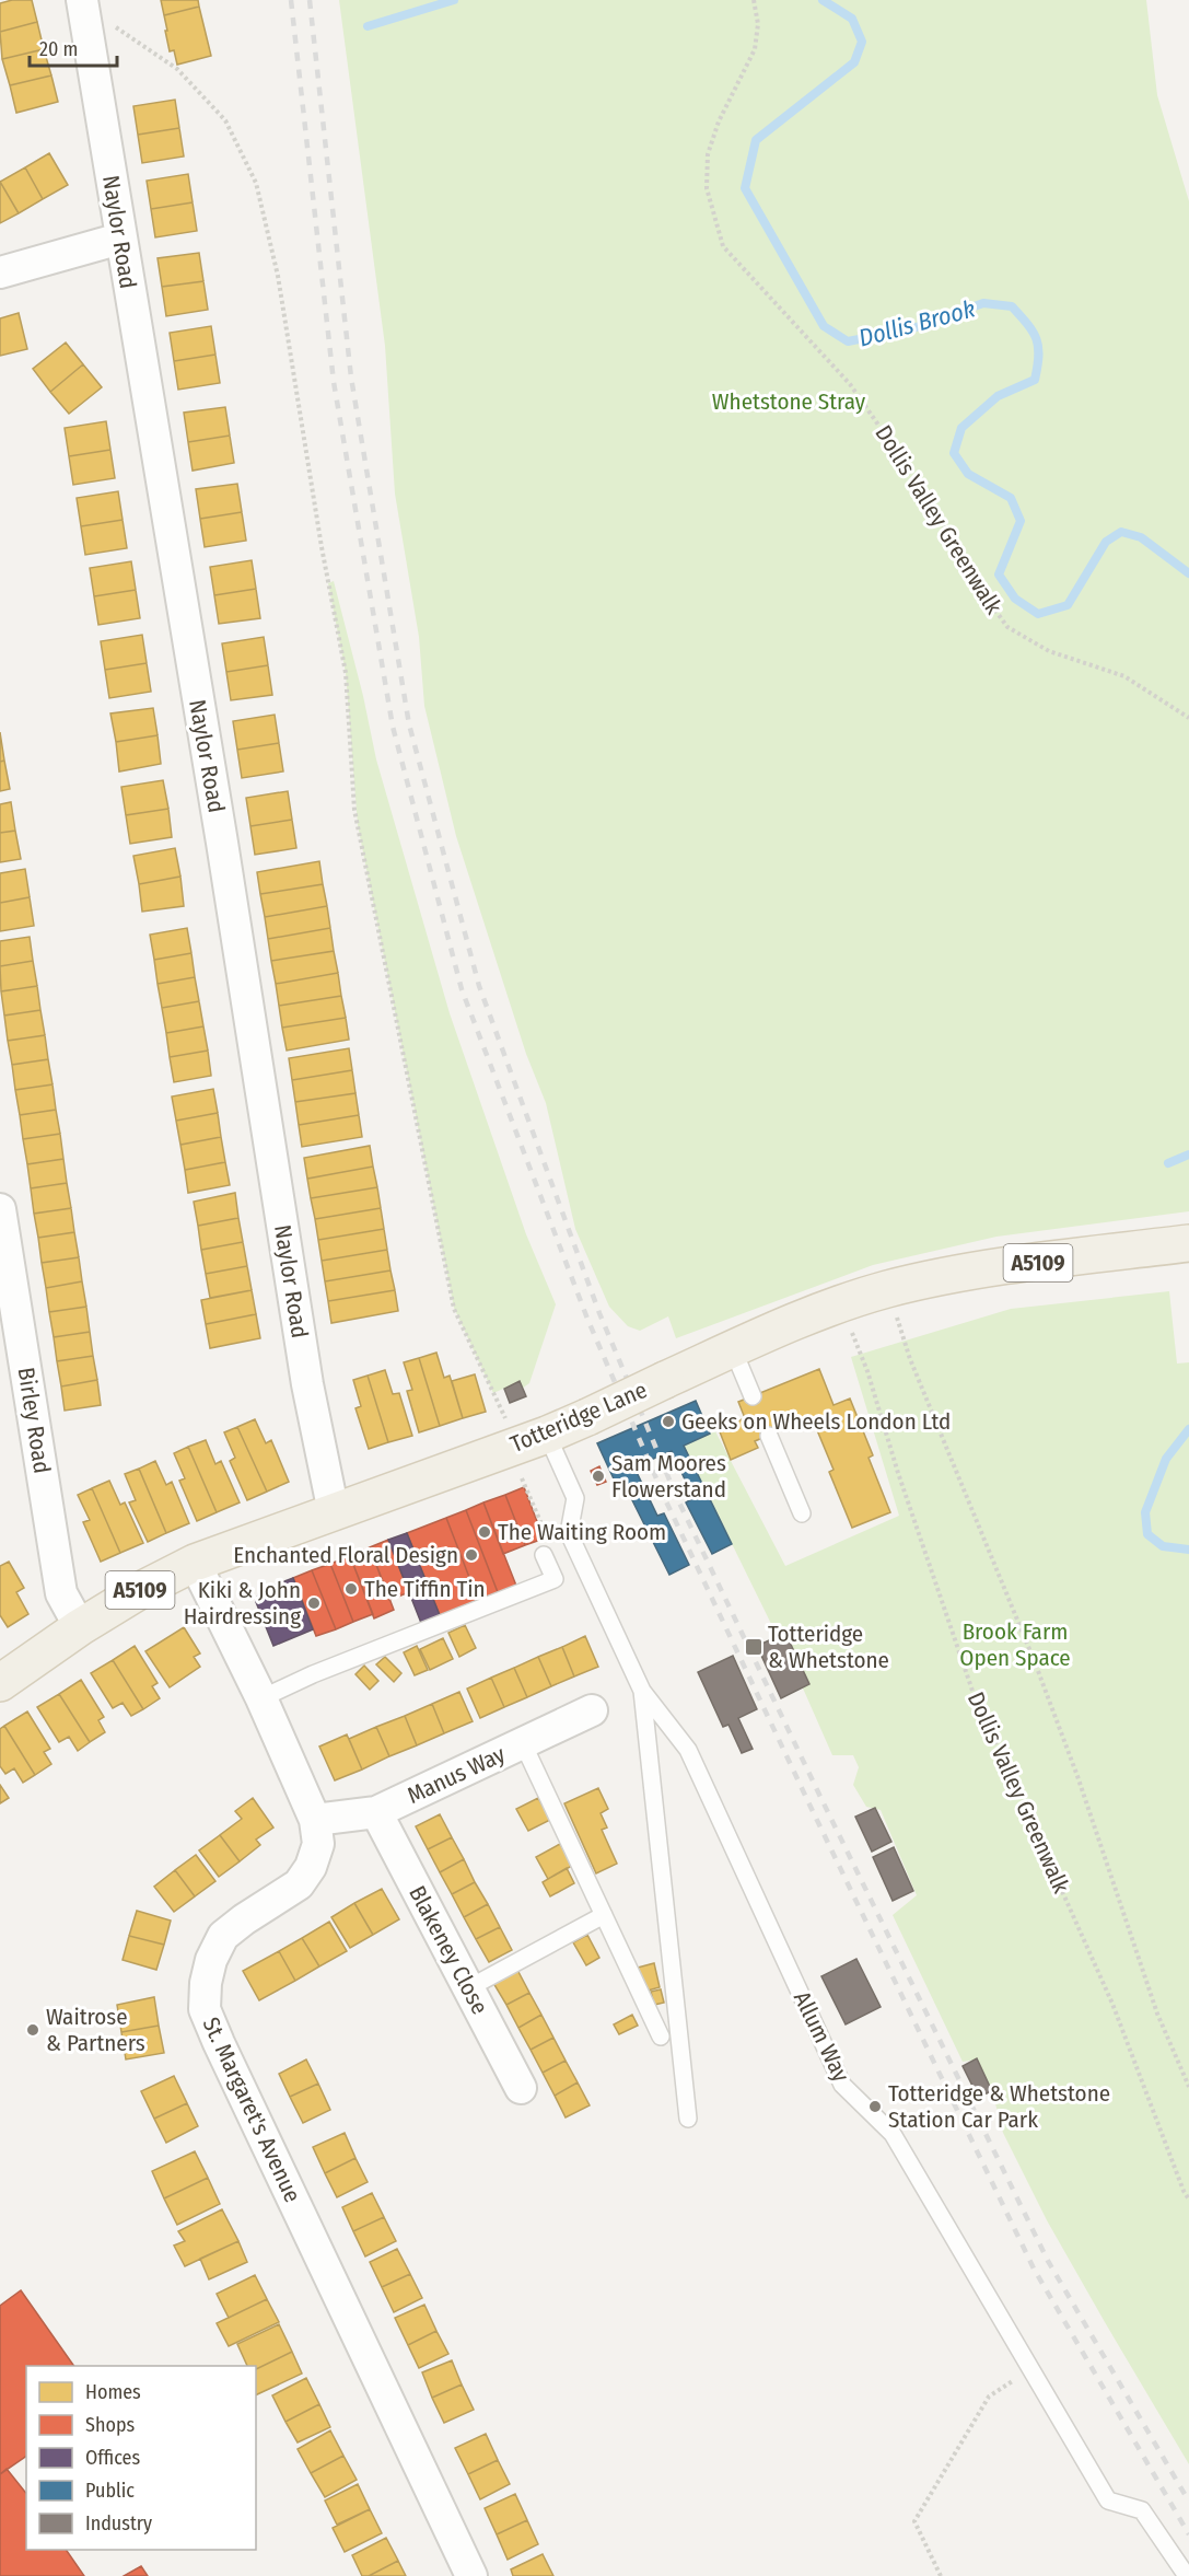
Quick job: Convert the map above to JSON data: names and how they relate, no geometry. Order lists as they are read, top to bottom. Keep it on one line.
{"streets":{"main road":["A5109","Totteridge Lane"],"street":["Naylor Road","Birley Road","Manus Way","Blakeney Close","St. Margaret's Avenue"],"lane":["Allum Way"],"path":["Dollis Valley Greenwalk"]},"crossings":[["Naylor Road","Totteridge Lane"],["Dollis Valley Greenwalk","Totteridge Lane"],["Totteridge Lane","Birley Road"],["Totteridge Lane","Allum Way"],["Totteridge Lane","St. Margaret's Avenue"],["Manus Way","Blakeney Close"],["Manus Way","St. Margaret's Avenue"]],"water":["Dollis Brook"],"parks":["Whetstone Stray","Brook Farm Open Space"],"places":{"other":["Geeks on Wheels London Ltd","Sam Moores Flowerstand","The Waiting Room","Enchanted Floral Design","The Tiffin Tin","Kiki & John Hairdressing","Waitrose & Partners","Totteridge & Whetstone Station Car Park"],"transit":["Totteridge & Whetstone"]},"legend":["Homes","Shops","Offices","Public","Industry"],"scale_bar":"20 m"}
